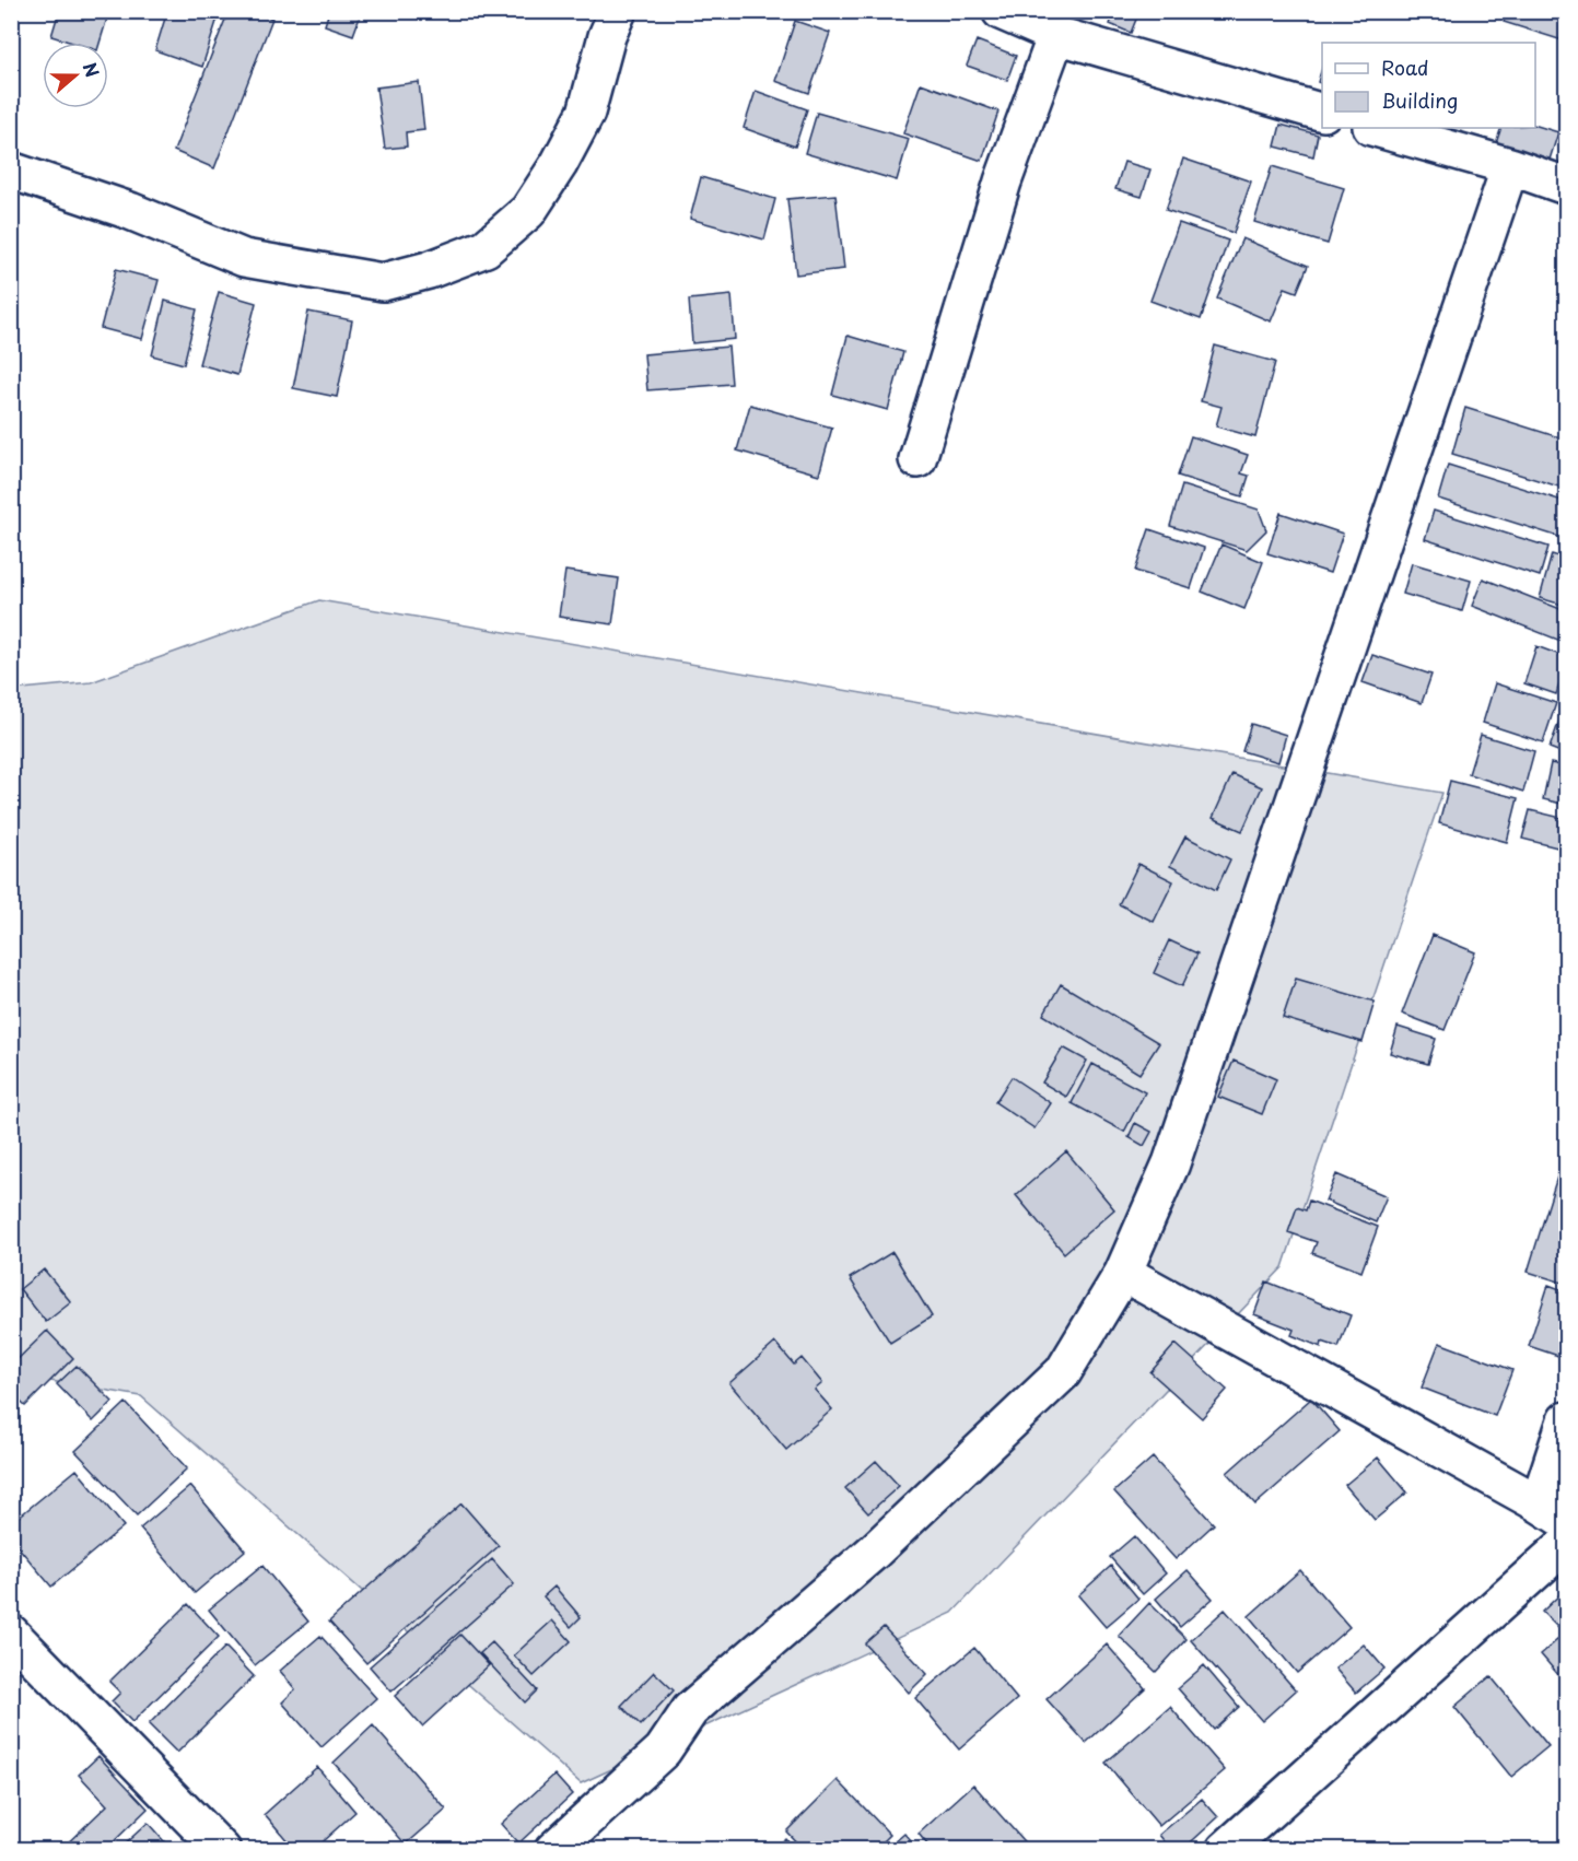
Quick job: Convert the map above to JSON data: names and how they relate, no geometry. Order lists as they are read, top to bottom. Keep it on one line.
{"legend":["Road","Building"],"north":"right"}
